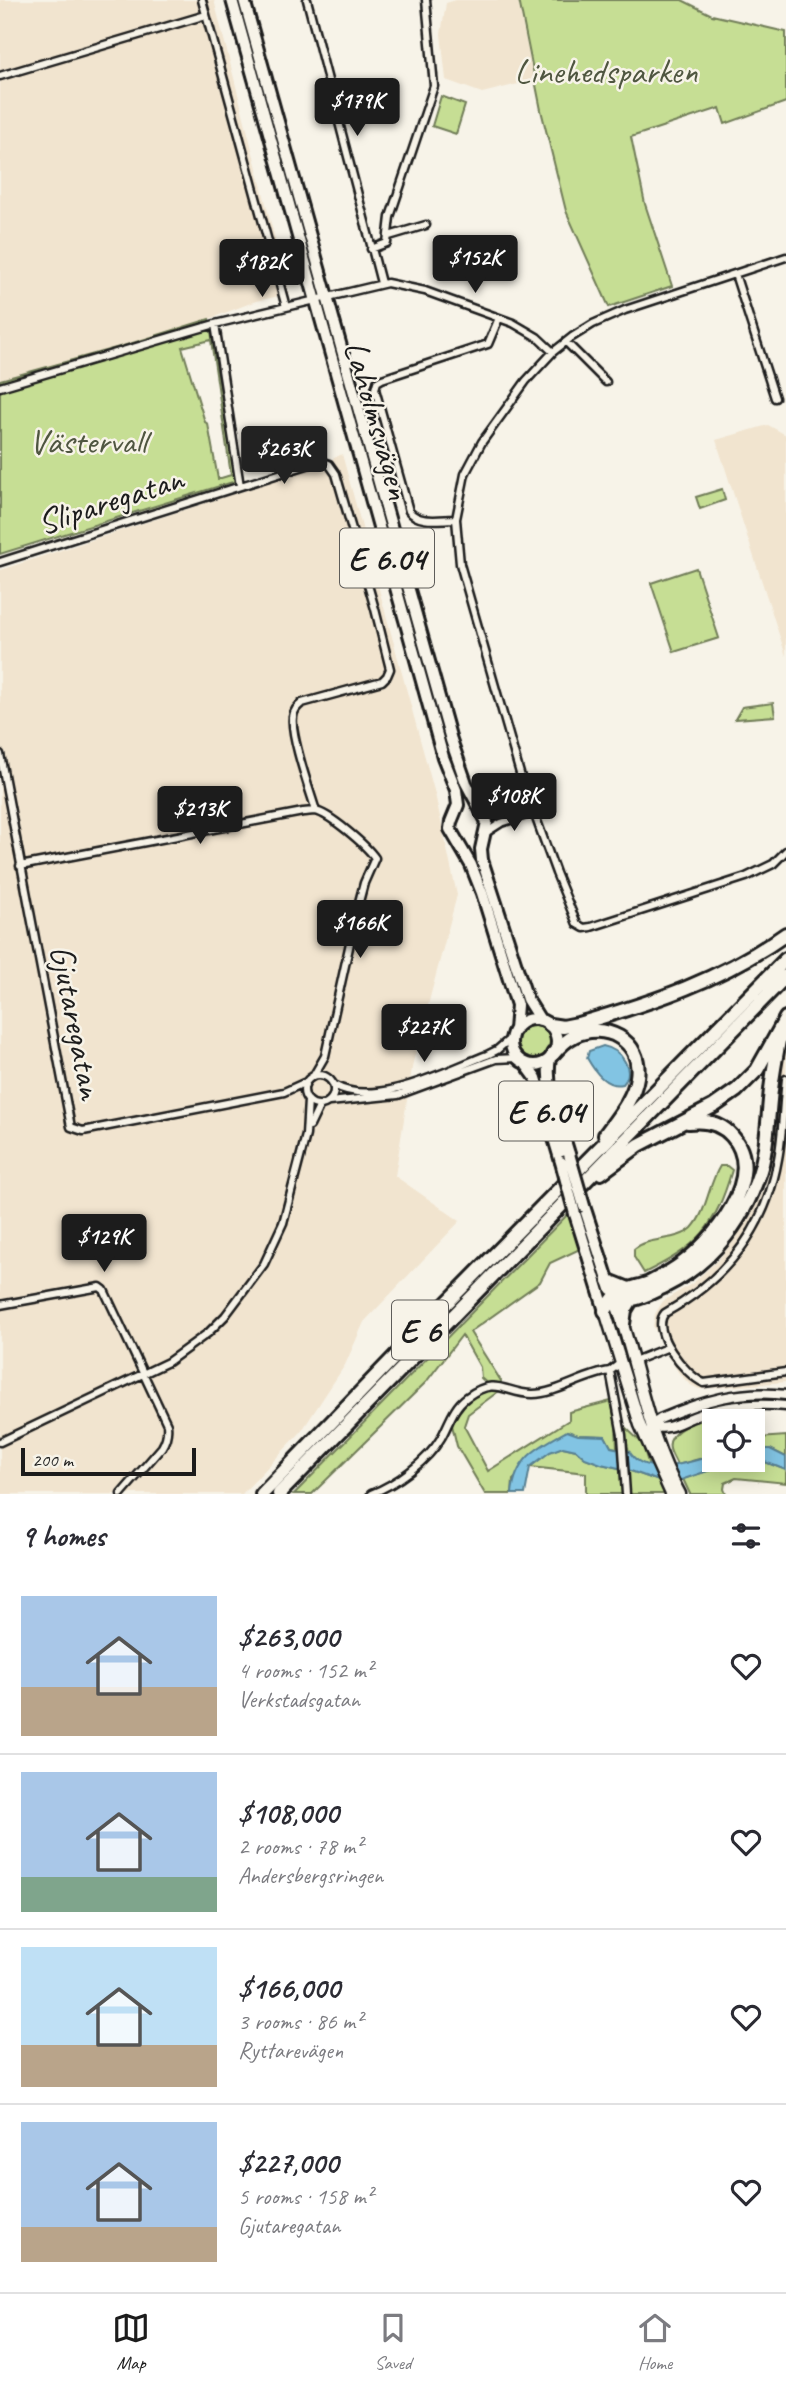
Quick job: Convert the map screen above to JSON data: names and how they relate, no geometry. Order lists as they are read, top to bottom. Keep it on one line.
{"streets":{"highway":["Laholmsvägen","E 6.04","E 6"],"street":["Sliparegatan","Gjutaregatan"]},"parks":["Linehedsparken","Västervall"],"scale_bar":"200 m","page":{"price":["$179K","$152K","$182K","$263K","$108K","$213K","$166K","$227K","$129K"],"scale":"200 m","heading":"9 homes","list":[{"name":"$263,000","note":"4 rooms · 152 m² · Verkstadsgatan"},{"name":"$108,000","note":"2 rooms · 78 m² · Andersbergsringen"},{"name":"$166,000","note":"3 rooms · 86 m² · Ryttarevägen"},{"name":"$227,000","note":"5 rooms · 158 m² · Gjutaregatan"}],"tabs":["Map","Saved","Home"]}}
